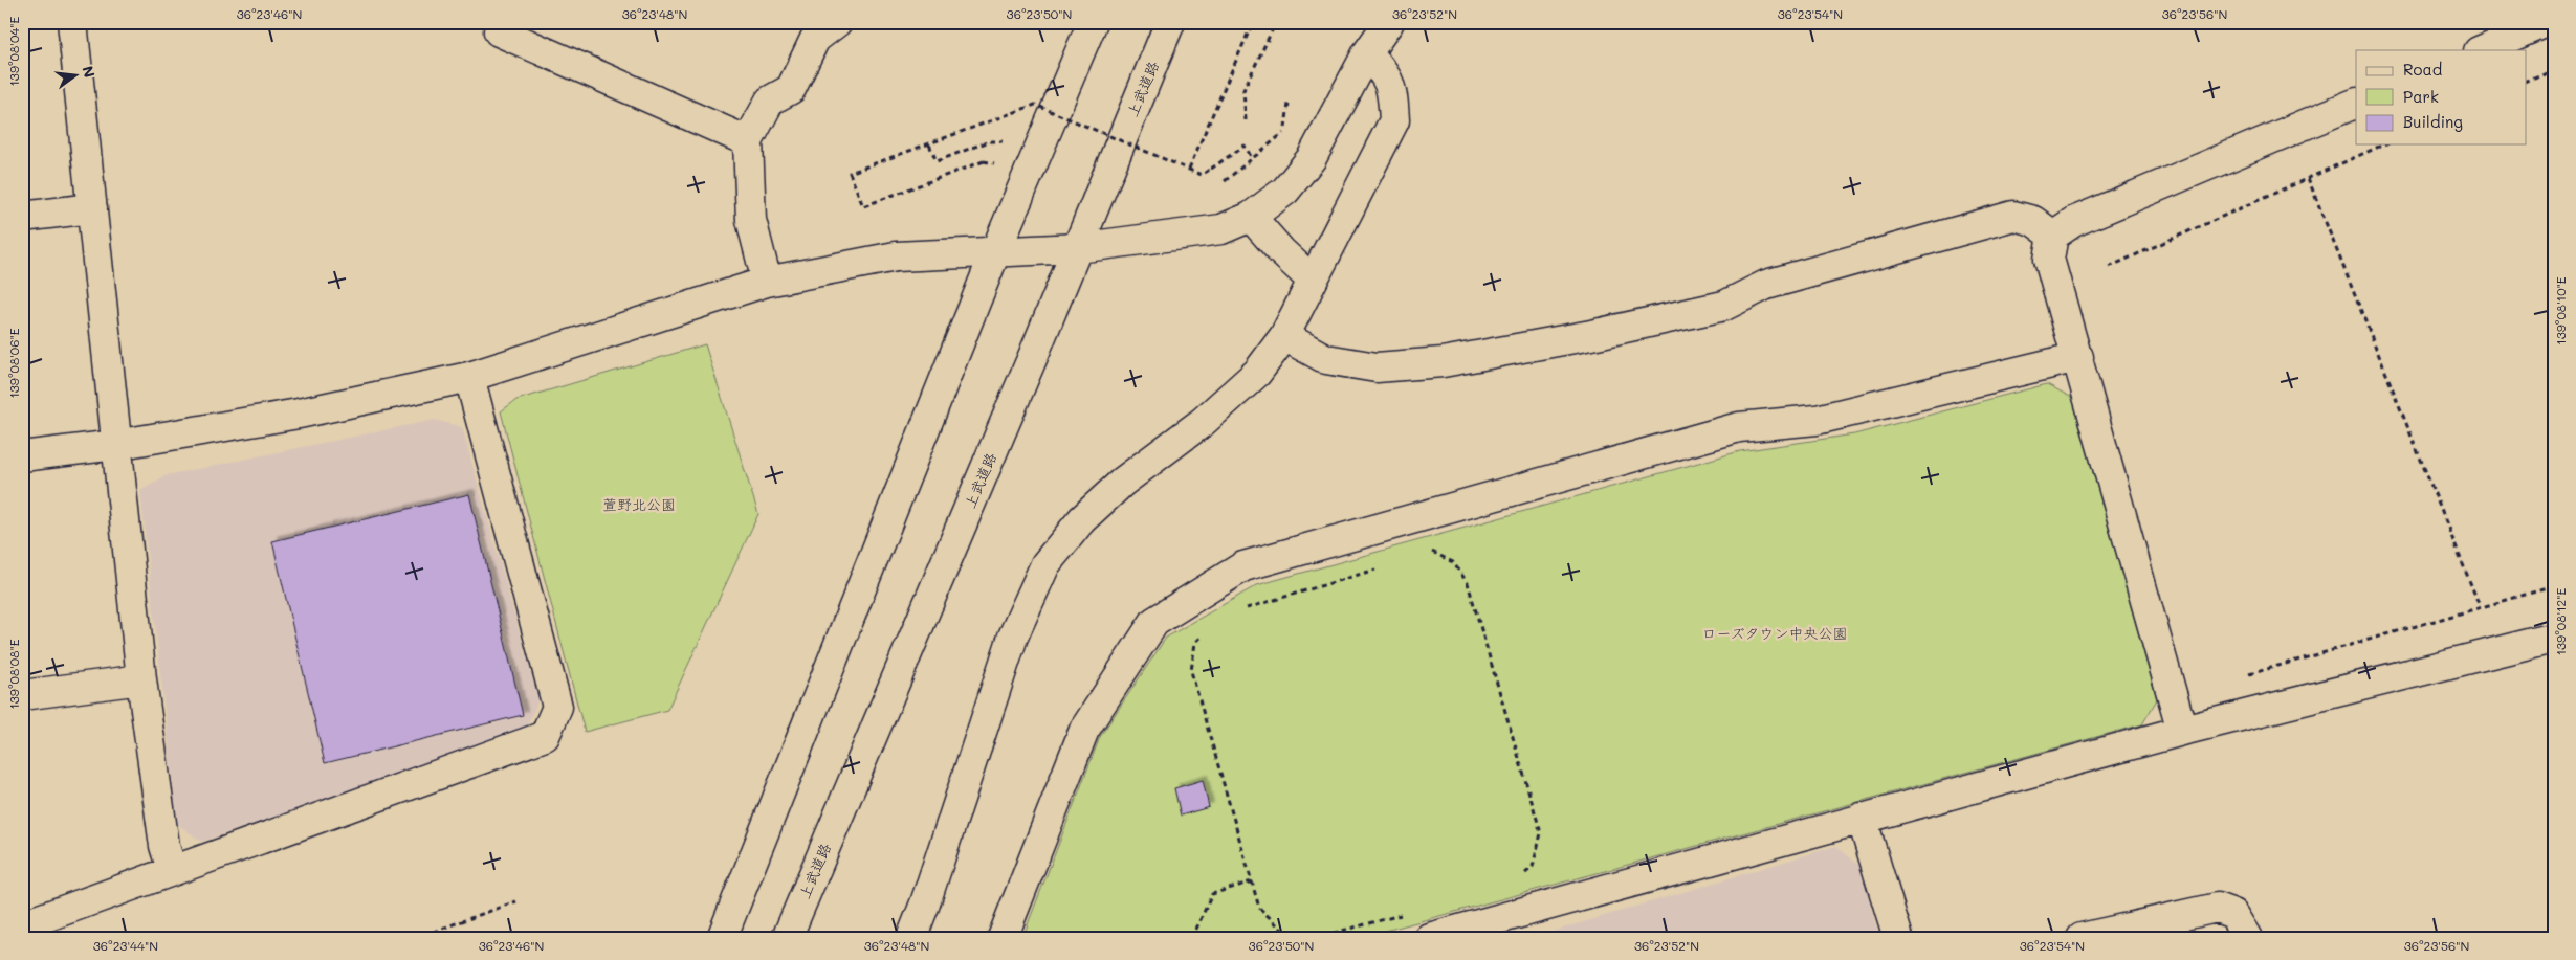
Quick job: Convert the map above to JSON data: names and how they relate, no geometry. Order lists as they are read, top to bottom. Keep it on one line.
{"streets":{"main road":["上武道路"]},"parks":["萱野北公園","ローズタウン中央公園"],"legend":["Road","Park","Building"],"north":"right","coordinates":["36°23'46\"N","36°23'48\"N","36°23'50\"N","36°23'52\"N","36°23'54\"N","36°23'56\"N","139°08'04\"E","139°08'10\"E","139°08'06\"E","139°08'12\"E","139°08'08\"E","36°23'44\"N"]}
